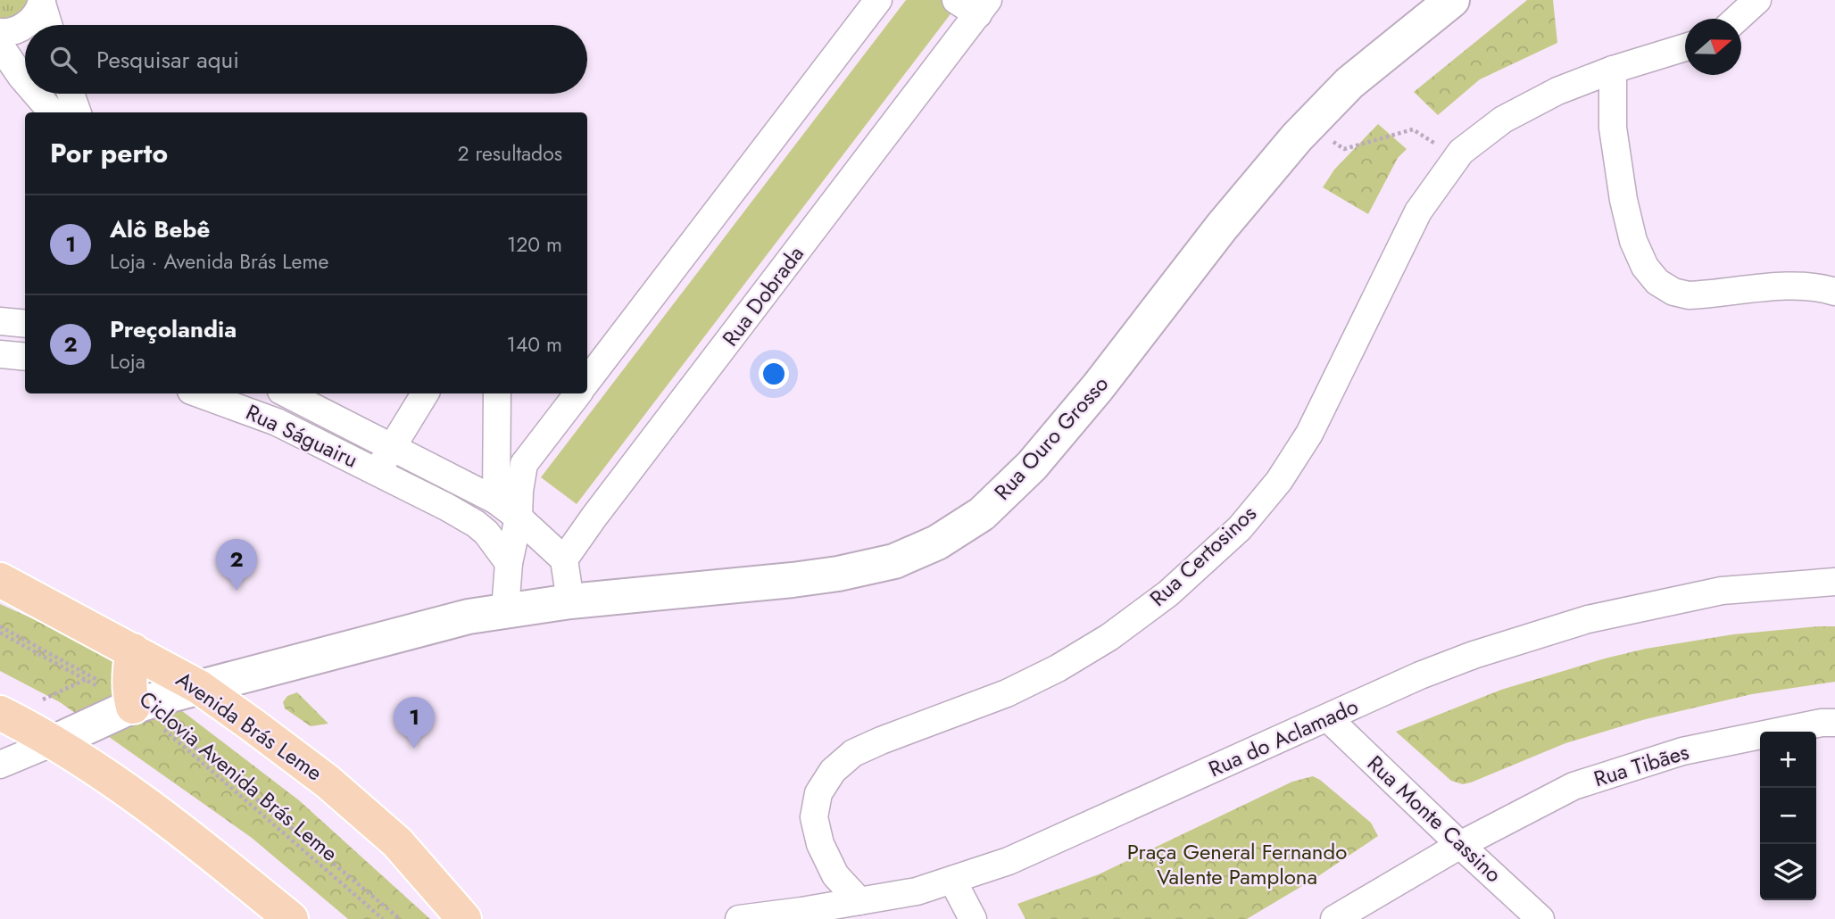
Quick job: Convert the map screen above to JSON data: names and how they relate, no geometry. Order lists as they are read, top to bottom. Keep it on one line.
{"streets":{"main road":["Avenida Brás Leme"],"street":["Rua Dobrada","Rua Ságuairu","Rua Ouro Grosso","Rua Certosinos","Rua do Aclamado","Rua Tibães","Rua Monte Cassino"],"path":["Ciclovia Avenida Brás Leme"]},"crossings":[["Rua Dobrada","Rua Ságuairu"],["Rua Ouro Grosso","Avenida Brás Leme"],["Rua Ouro Grosso","Ciclovia Avenida Brás Leme"],["Rua Certosinos","Rua do Aclamado"],["Rua do Aclamado","Rua Monte Cassino"],["Rua Tibães","Rua Monte Cassino"]],"parks":["Praça General Fernando Valente Pamplona"],"north":"right","page":{"search":"Pesquisar aqui","heading":["Por perto","2 resultados"],"list":[{"mark":"1","name":"Alô Bebê","note":"Loja · Avenida Brás Leme","value":"120 m"},{"mark":"2","name":"Preçolandia","note":"Loja","value":"140 m"}],"pins":["2","1"],"map_buttons":["+","−"]}}
